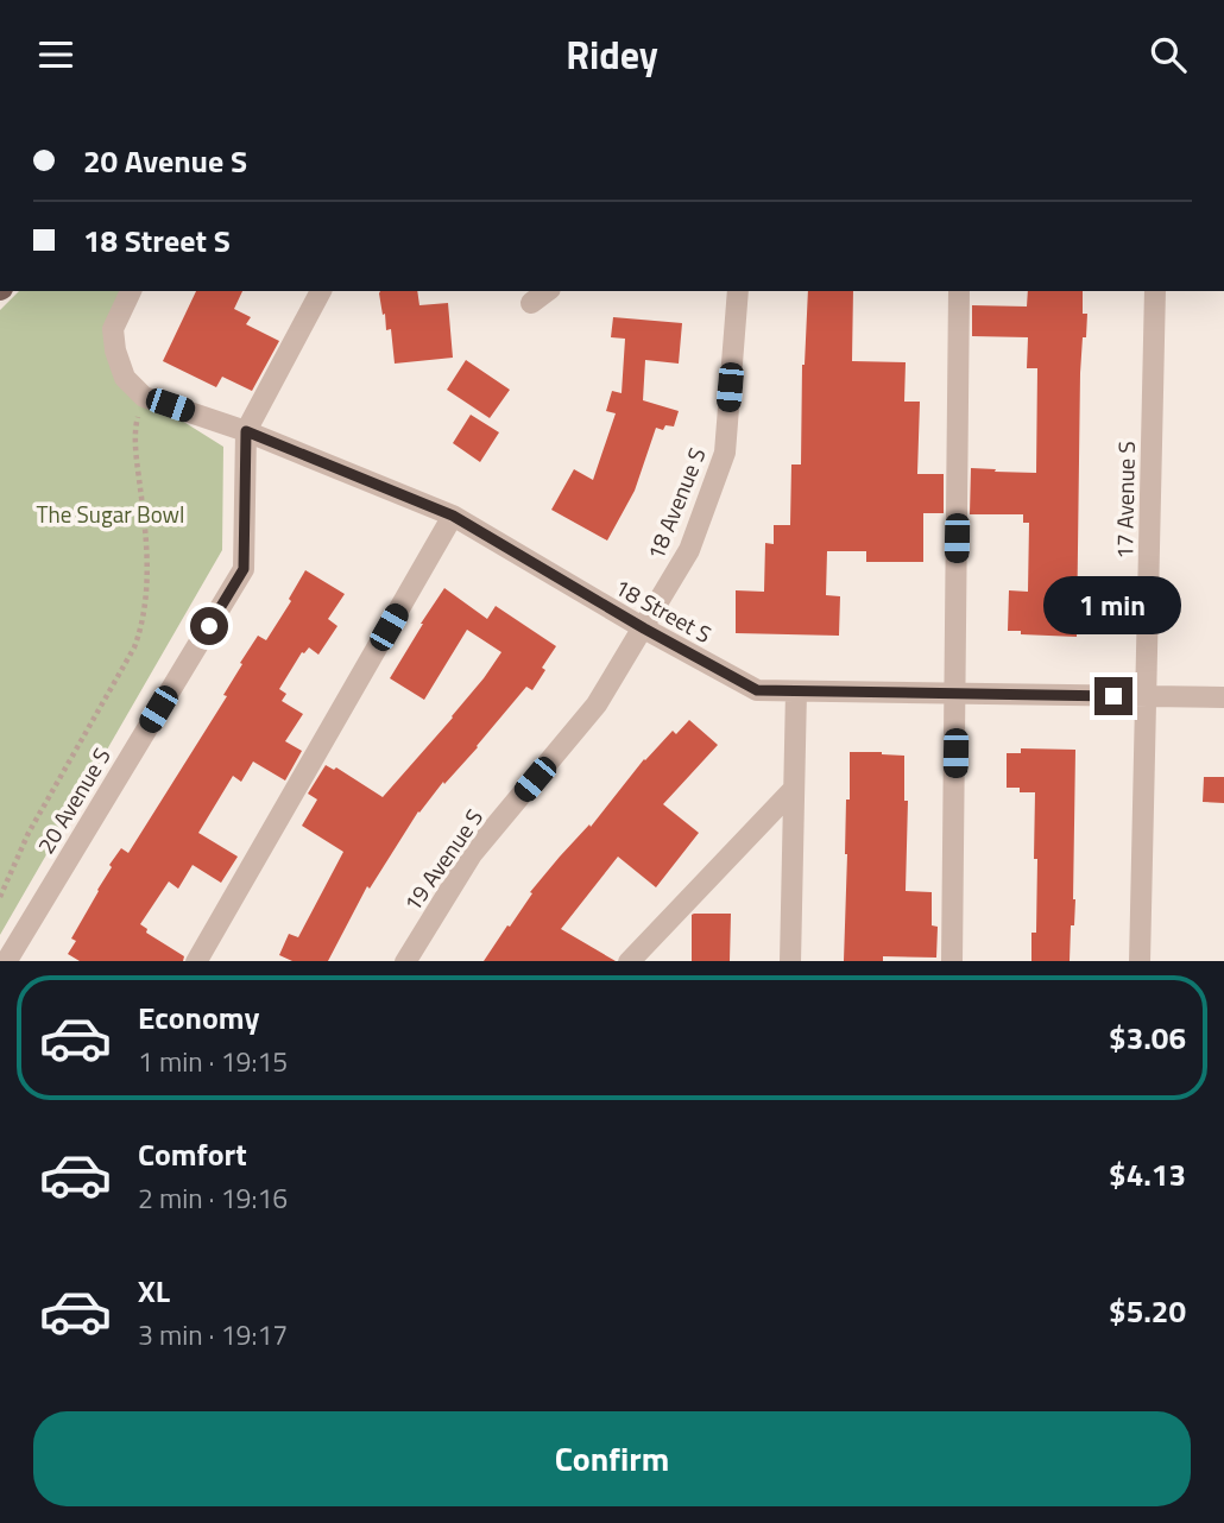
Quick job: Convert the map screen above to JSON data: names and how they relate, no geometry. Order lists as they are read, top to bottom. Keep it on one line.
{"streets":{"street":["17 Avenue S","18 Avenue S","18 Street S","20 Avenue S","19 Avenue S"]},"crossings":[["17 Avenue S","18 Street S"],["18 Avenue S","18 Street S"],["18 Avenue S","19 Avenue S"],["18 Street S","20 Avenue S"],["18 Street S","19 Avenue S"]],"parks":["The Sugar Bowl"],"page":{"header":"Ridey","banner":["20 Avenue S","18 Street S"],"bubble":"1 min","list":[{"name":"Economy","note":"1 min · 19:15","value":"$3.06"},{"name":"Comfort","note":"2 min · 19:16","value":"$4.13"},{"name":"XL","note":"3 min · 19:17","value":"$5.20"}],"buttons":"Confirm"}}
